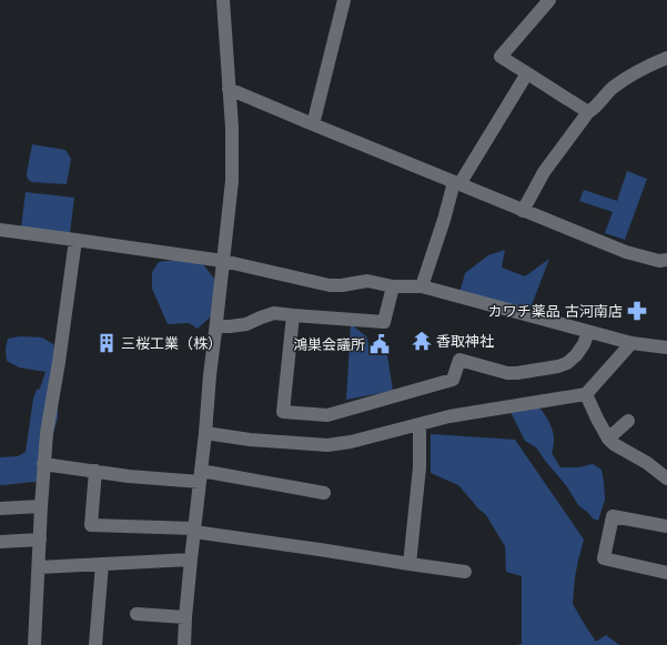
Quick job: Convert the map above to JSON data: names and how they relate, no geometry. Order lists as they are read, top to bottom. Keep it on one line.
{"places":{"pharmacy":["カワチ薬品 古河南店"],"temple":["香取神社"],"building":["三桜工業（株）"],"public building":["鴻巣会議所"]}}
